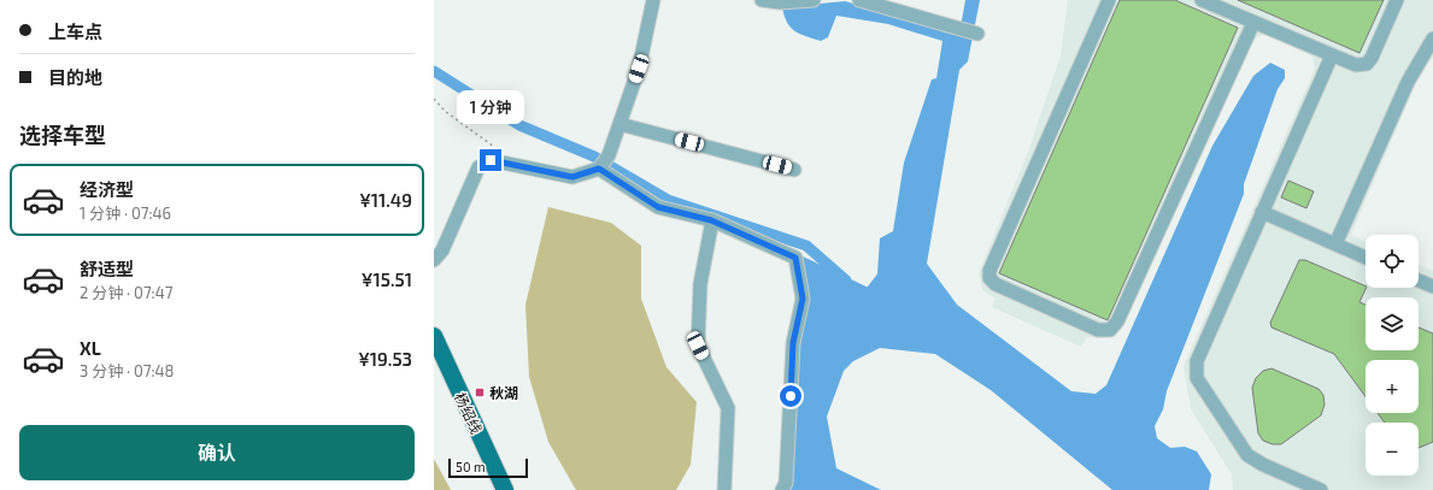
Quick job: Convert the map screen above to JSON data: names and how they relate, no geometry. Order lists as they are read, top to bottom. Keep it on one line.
{"streets":{"main road":["杨绍线"]},"places":{"transit":["秋湖"]},"scale_bar":"50 m","page":{"banner":["上车点","目的地"],"bubble":"1 分钟","heading":"选择车型","list":[{"name":"经济型","note":"1 分钟 · 07:46","value":"¥11.49"},{"name":"舒适型","note":"2 分钟 · 07:47","value":"¥15.51"},{"name":"XL","note":"3 分钟 · 07:48","value":"¥19.53"}],"map_buttons":["+","−"],"buttons":"确认","scale":"50 m"}}
